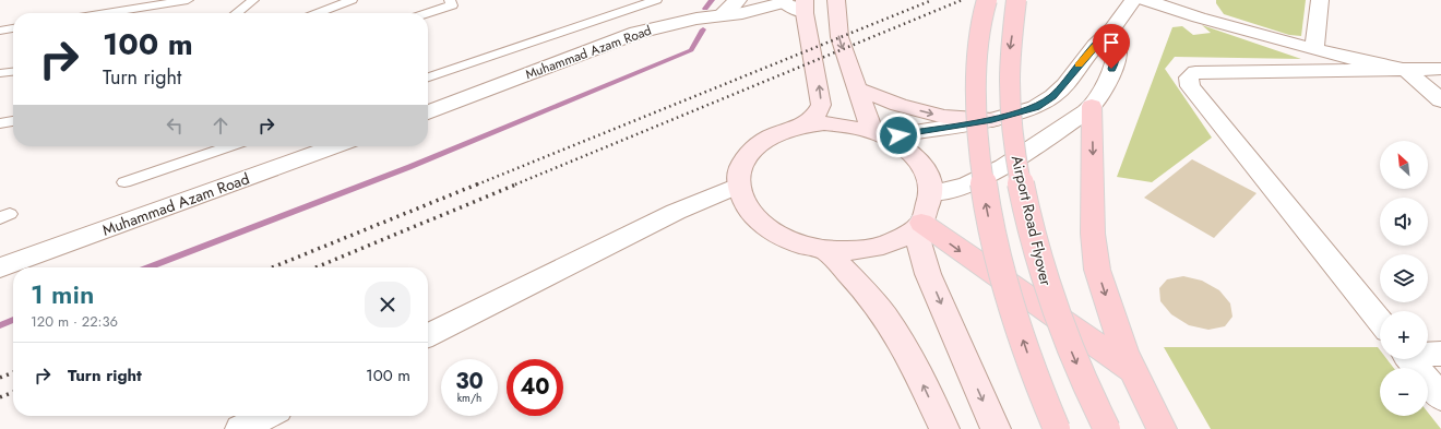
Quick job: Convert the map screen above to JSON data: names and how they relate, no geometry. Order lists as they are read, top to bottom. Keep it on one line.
{"streets":{"main road":["Airport Road Flyover"],"street":["Muhammad Azam Road"]},"north":"top left","page":{"turn":["100 m","Turn right"],"map_buttons":["+","−"],"heading":["1 min","120 m · 22:36"],"list":[{"name":"Turn right","value":"100 m"}],"speed":"30 km/h","limit":"40"}}
